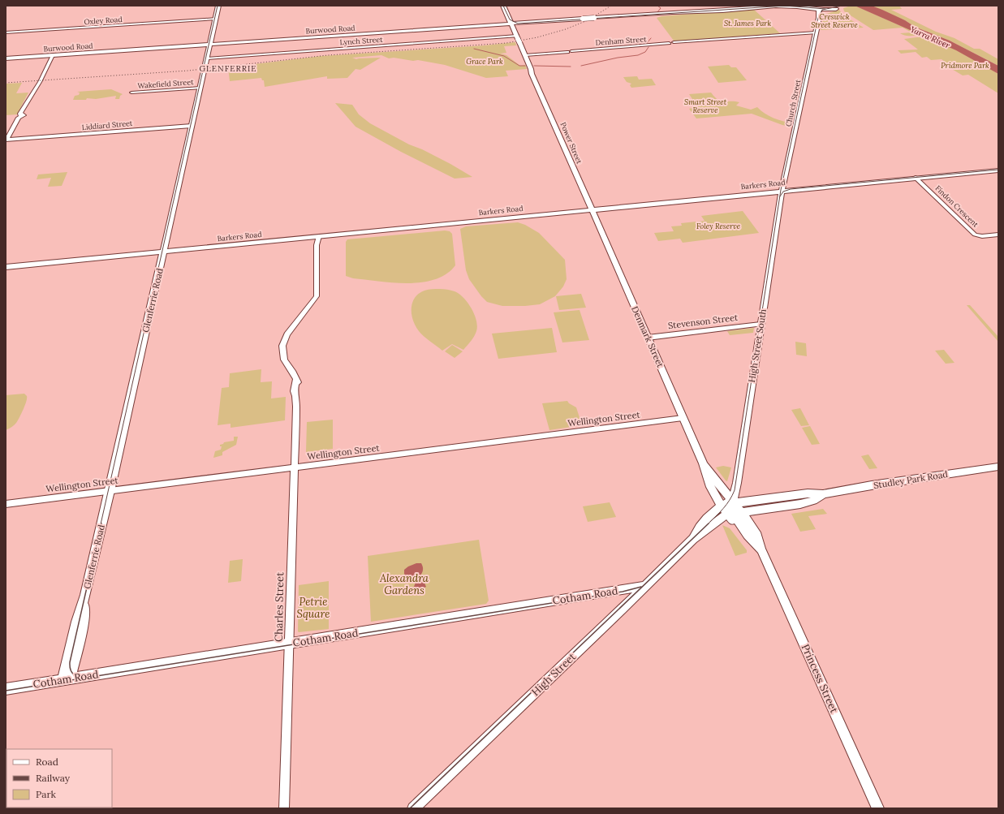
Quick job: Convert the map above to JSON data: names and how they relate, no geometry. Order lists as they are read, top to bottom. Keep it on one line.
{"streets":{"main road":["Burwood Road","Church Street","Power Street","Barkers Road","Glenferrie Road","Denmark Street","High Street South","Studley Park Road","Cotham Road","High Street","Princess Street"],"street":["Oxley Road","Lynch Street","Denham Street","Wakefield Street","Liddiard Street","Findon Crescent","Stevenson Street","Wellington Street","Charles Street"]},"crossings":[["Oxley Road","Glenferrie Road"],["Burwood Road","Church Street"],["Burwood Road","Power Street"],["Burwood Road","Glenferrie Road"],["Lynch Street","Power Street"],["Lynch Street","Glenferrie Road"],["Denham Street","Church Street"],["Denham Street","Power Street"],["Wakefield Street","Glenferrie Road"],["Church Street","Barkers Road"],["Church Street","High Street South"],["Liddiard Street","Glenferrie Road"],["Power Street","Barkers Road"],["Power Street","Denmark Street"],["Barkers Road","Findon Crescent"],["Barkers Road","Glenferrie Road"],["Barkers Road","Denmark Street"],["Barkers Road","High Street South"],["Barkers Road","Charles Street"],["Glenferrie Road","Wellington Street"],["Glenferrie Road","Cotham Road"],["Stevenson Street","Denmark Street"],["Stevenson Street","High Street South"],["Denmark Street","High Street South"],["Denmark Street","Wellington Street"],["Denmark Street","Studley Park Road"],["Denmark Street","High Street"],["Denmark Street","Princess Street"],["High Street South","Studley Park Road"],["High Street South","High Street"],["High Street South","Princess Street"],["Wellington Street","Charles Street"],["Studley Park Road","High Street"],["Studley Park Road","Princess Street"],["Cotham Road","Charles Street"],["Cotham Road","High Street"],["High Street","Princess Street"]],"districts":["GLENFERRIE"],"water":["Yarra River"],"parks":["Creswick Street Reserve","St. James Park","Grace Park","Pridmore Park","Smart Street Reserve","Foley Reserve","Alexandra Gardens","Petrie Square"],"legend":["Road","Railway","Park"]}
